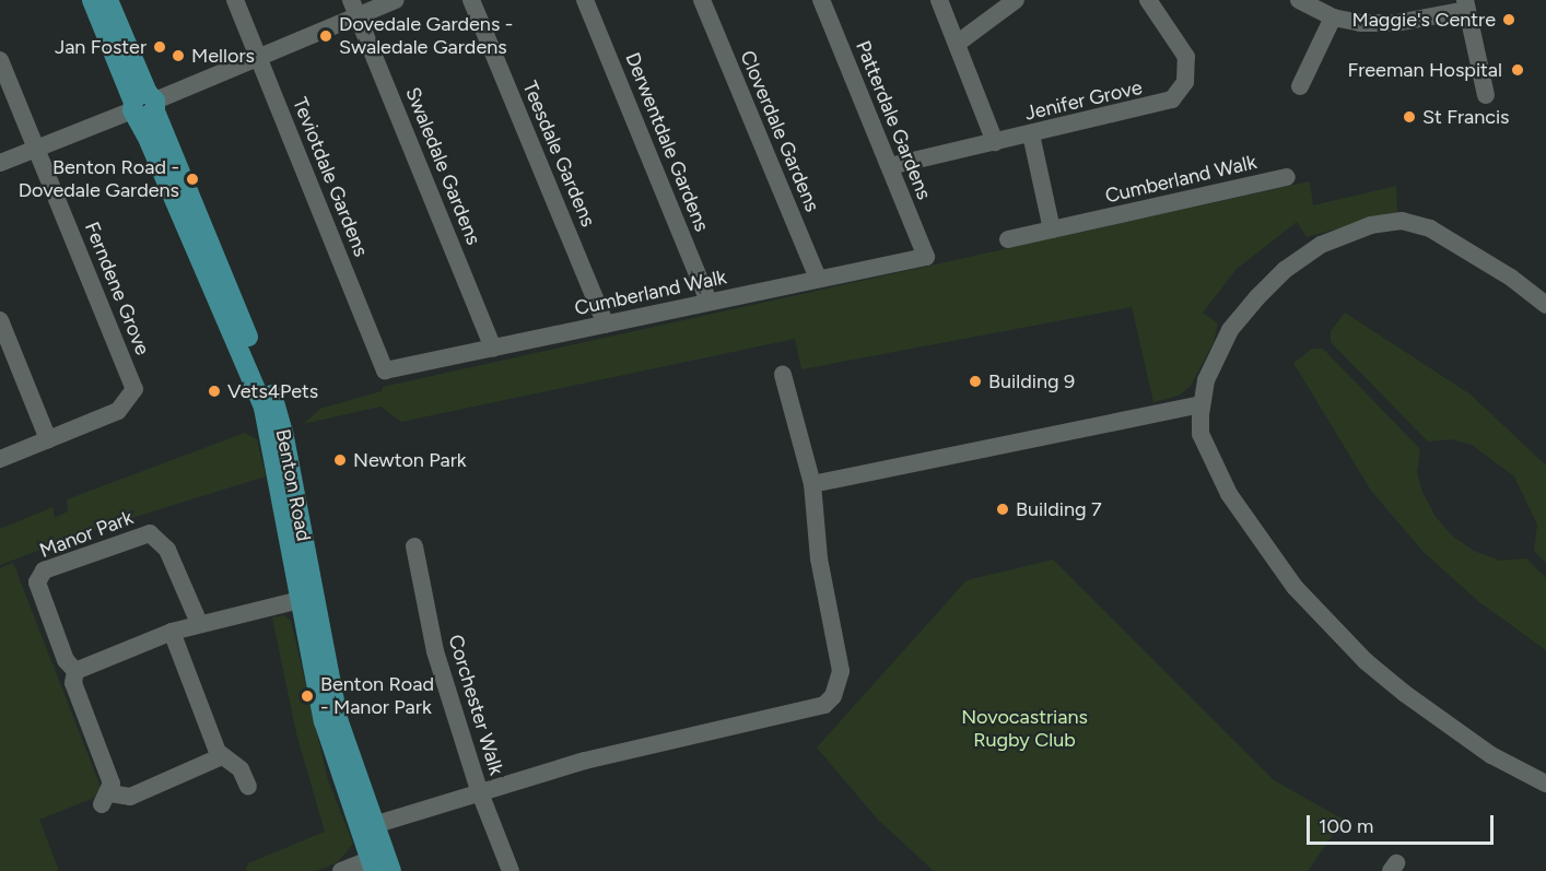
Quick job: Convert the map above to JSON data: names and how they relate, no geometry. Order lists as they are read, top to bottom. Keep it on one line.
{"streets":{"main road":["Benton Road"],"street":["Jenifer Grove","Patterdale Gardens","Cloverdale Gardens","Derwentdale Gardens","Teesdale Gardens","Swaledale Gardens","Teviotdale Gardens","Cumberland Walk","Ferndene Grove","Manor Park","Corchester Walk"]},"crossings":[["Jenifer Grove","Patterdale Gardens"],["Patterdale Gardens","Cumberland Walk"],["Cloverdale Gardens","Cumberland Walk"],["Derwentdale Gardens","Cumberland Walk"],["Teesdale Gardens","Cumberland Walk"],["Swaledale Gardens","Cumberland Walk"],["Teviotdale Gardens","Cumberland Walk"]],"parks":["Novocastrians Rugby Club"],"places":["Maggie's Centre","Dovedale Gardens - Swaledale Gardens","Jan Foster","Mellors","Freeman Hospital","St Francis","Benton Road - Dovedale Gardens","Building 9","Vets4Pets","Newton Park","Building 7","Benton Road - Manor Park"],"scale_bar":"100 m"}
